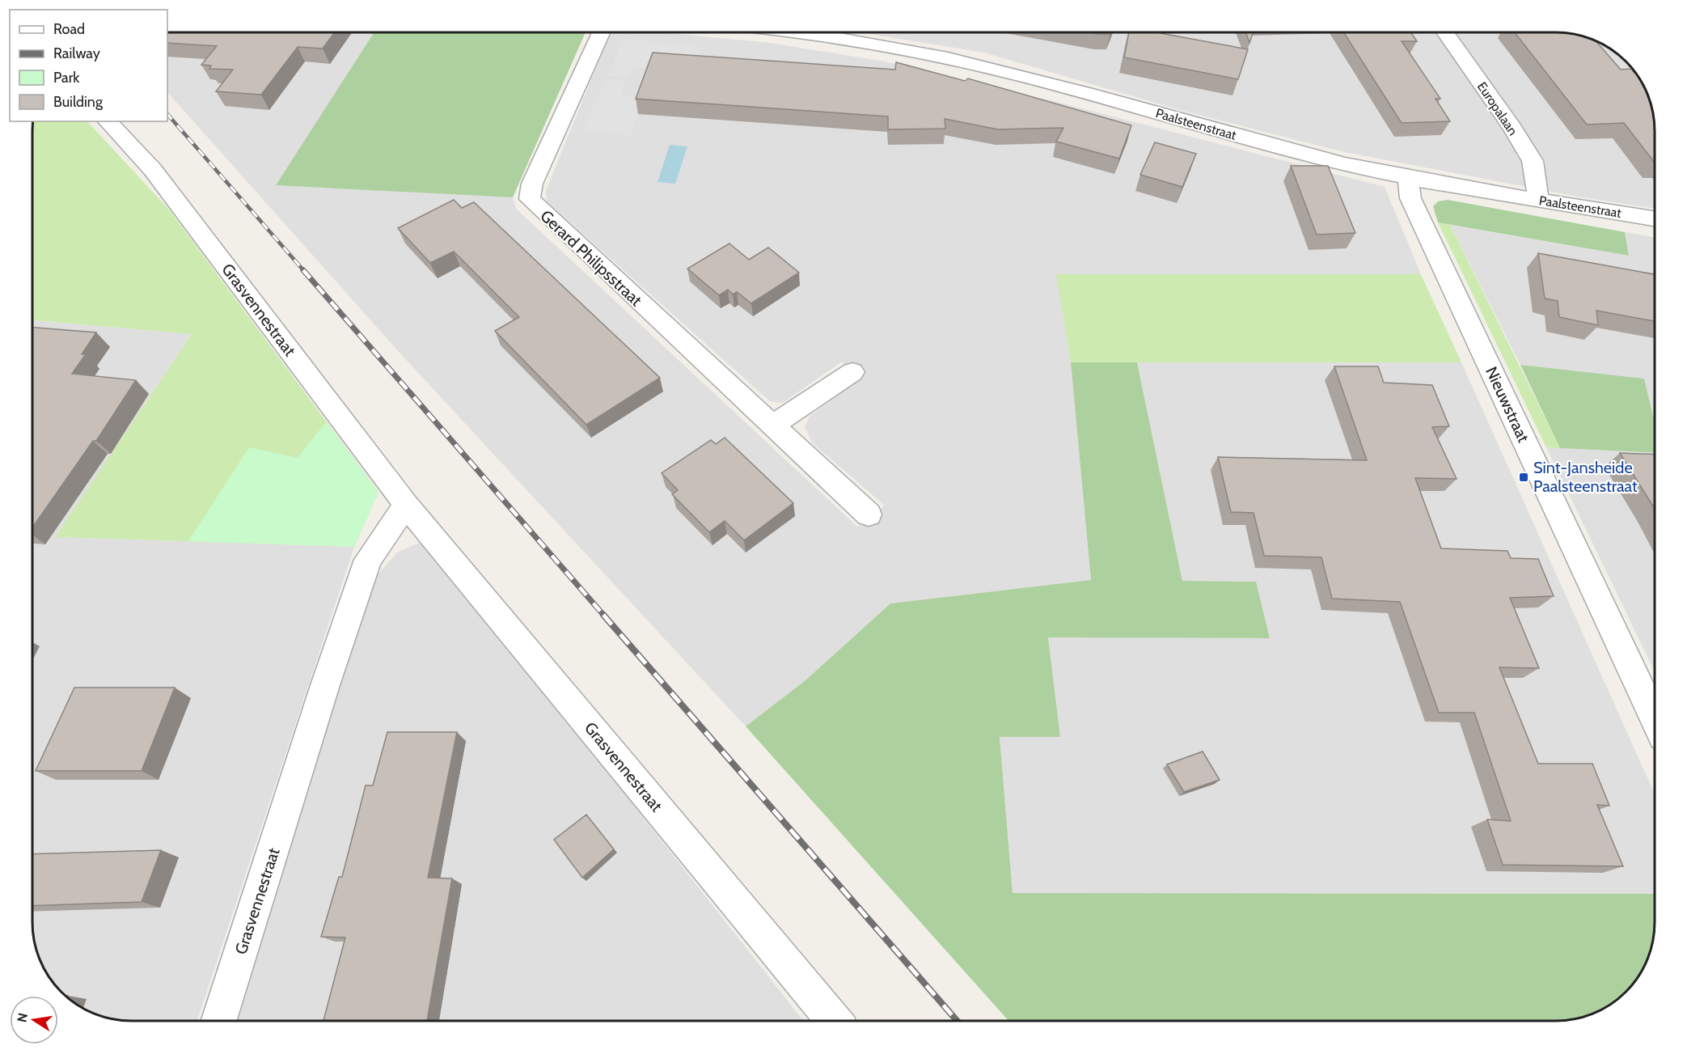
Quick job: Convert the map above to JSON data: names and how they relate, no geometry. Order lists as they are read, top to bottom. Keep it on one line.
{"streets":{"street":["Europalaan","Paalsteenstraat","Gerard Philipsstraat","Grasvennestraat","Nieuwstraat"]},"crossings":[["Europalaan","Paalsteenstraat"],["Paalsteenstraat","Nieuwstraat"]],"places":{"transit":["Sint-Jansheide Paalsteenstraat"]},"legend":["Road","Railway","Park","Building"],"north":"left"}
